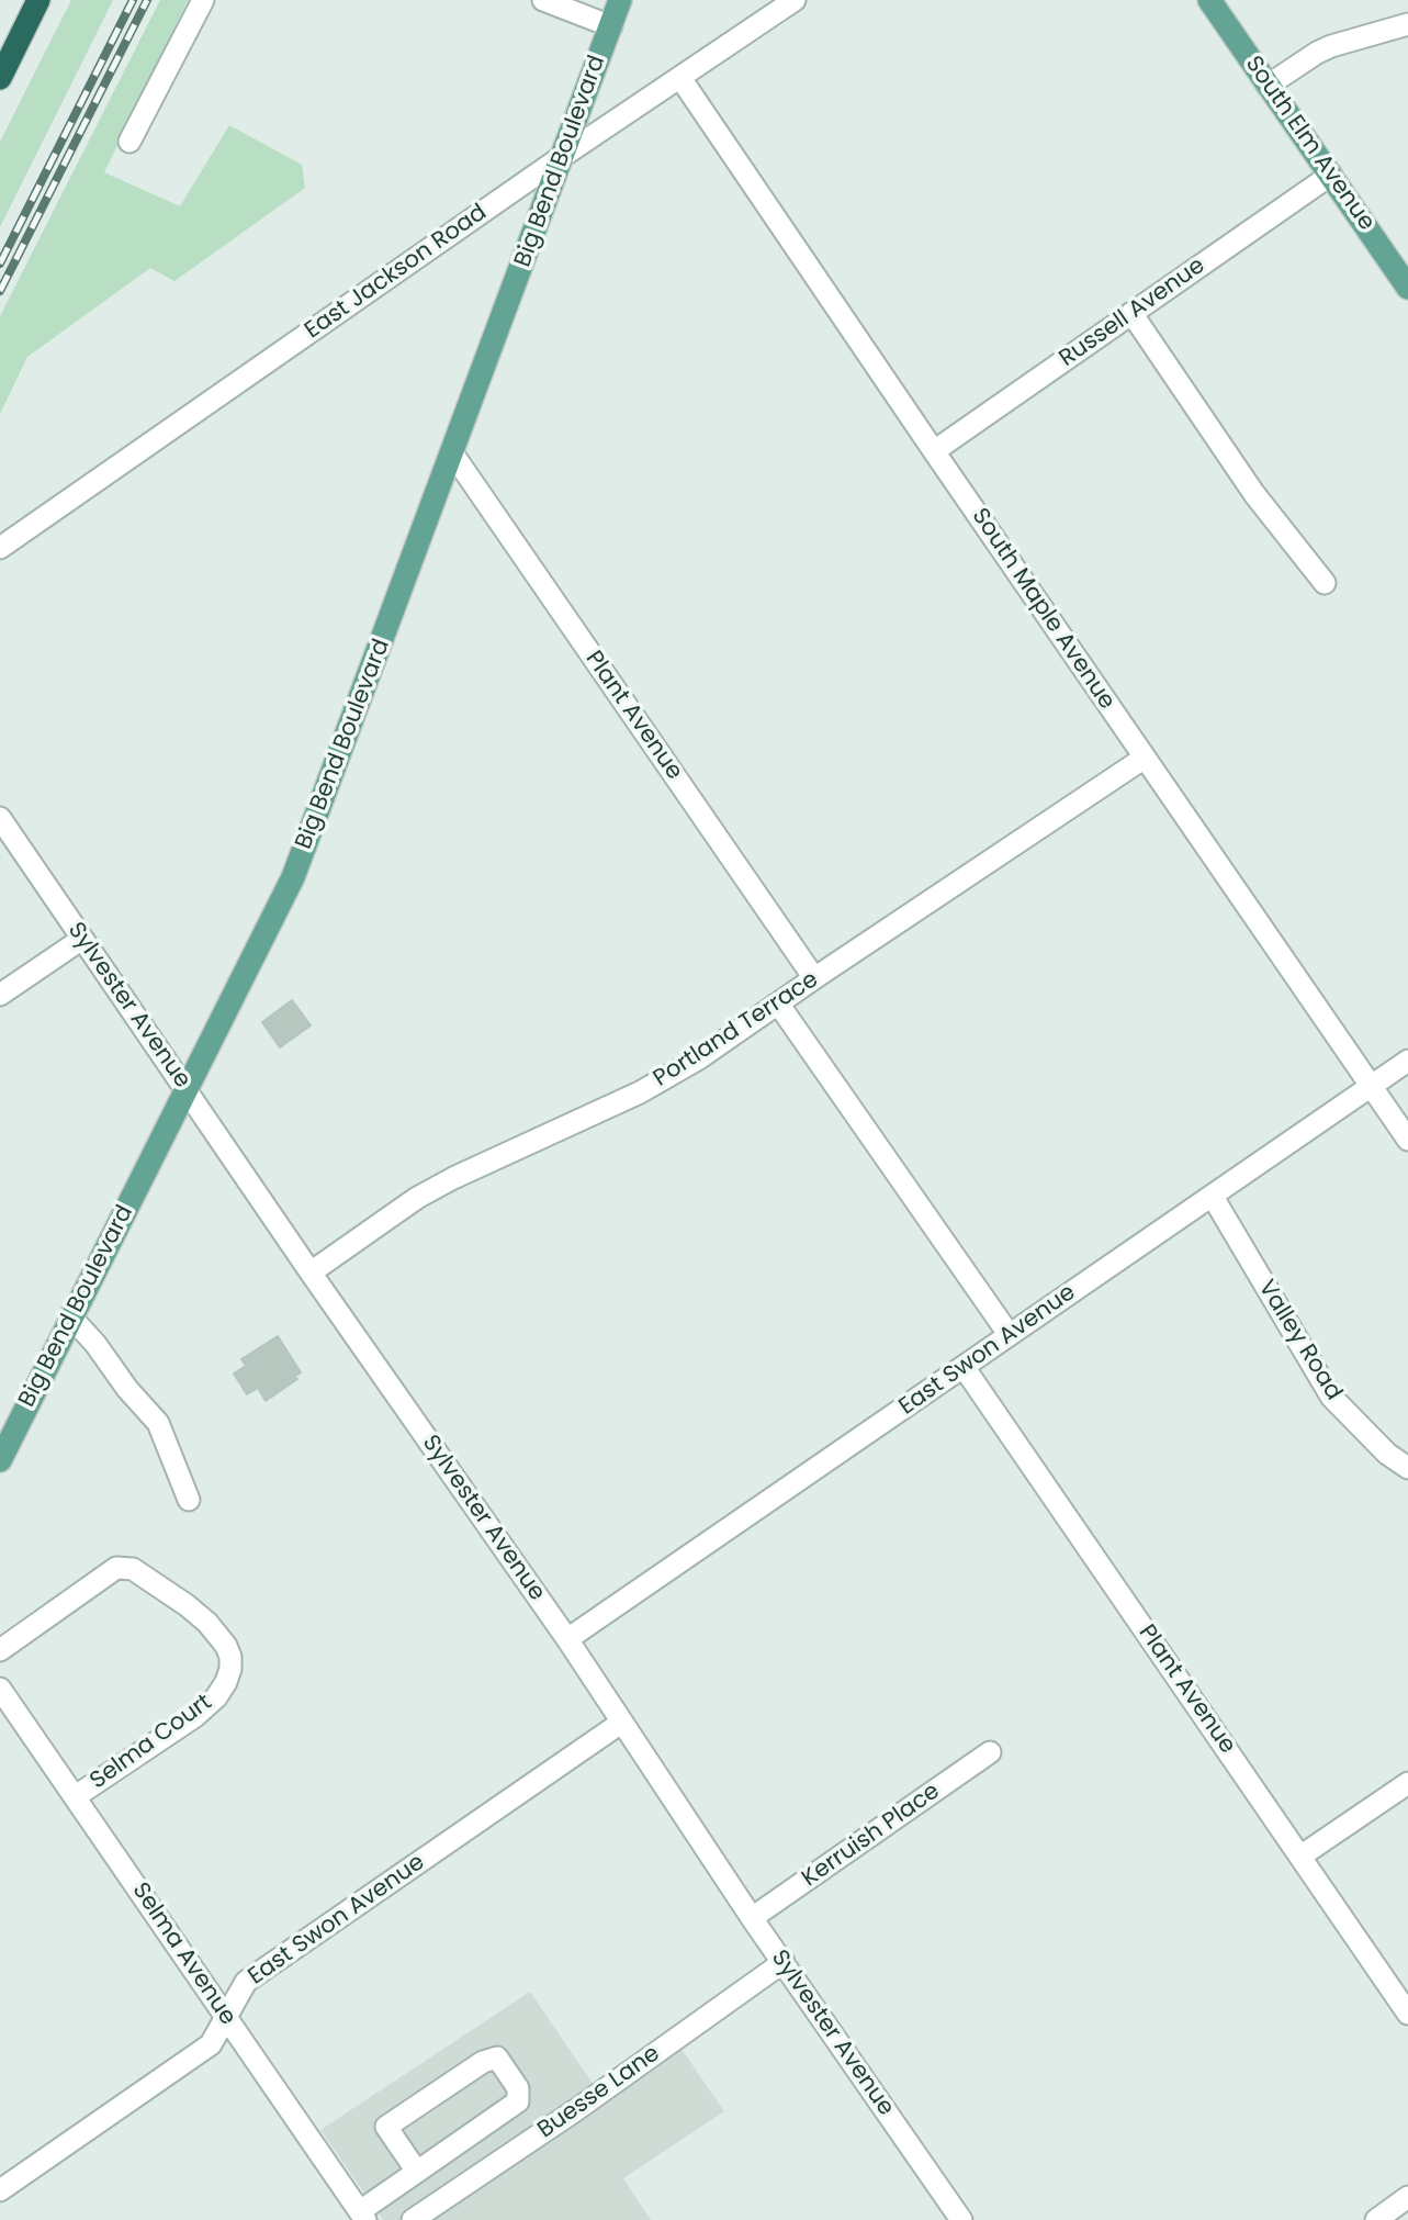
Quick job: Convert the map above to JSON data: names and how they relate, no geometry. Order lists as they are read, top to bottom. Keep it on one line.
{"streets":{"main road":["South Elm Avenue","Big Bend Boulevard"],"street":["East Jackson Road","Russell Avenue","South Maple Avenue","Plant Avenue","Sylvester Avenue","Portland Terrace","Valley Road","East Swon Avenue","Selma Court","Kerruish Place","Selma Avenue","Buesse Lane"]},"crossings":[["South Elm Avenue","Russell Avenue"],["Big Bend Boulevard","East Jackson Road"],["Big Bend Boulevard","Plant Avenue"],["Big Bend Boulevard","Sylvester Avenue"],["East Jackson Road","South Maple Avenue"],["Russell Avenue","South Maple Avenue"],["South Maple Avenue","Portland Terrace"],["South Maple Avenue","East Swon Avenue"],["Plant Avenue","Portland Terrace"],["Plant Avenue","East Swon Avenue"],["Sylvester Avenue","Portland Terrace"],["Sylvester Avenue","East Swon Avenue"],["Sylvester Avenue","Kerruish Place"],["Sylvester Avenue","Buesse Lane"],["Valley Road","East Swon Avenue"],["East Swon Avenue","Selma Avenue"],["Selma Court","Selma Avenue"]]}
